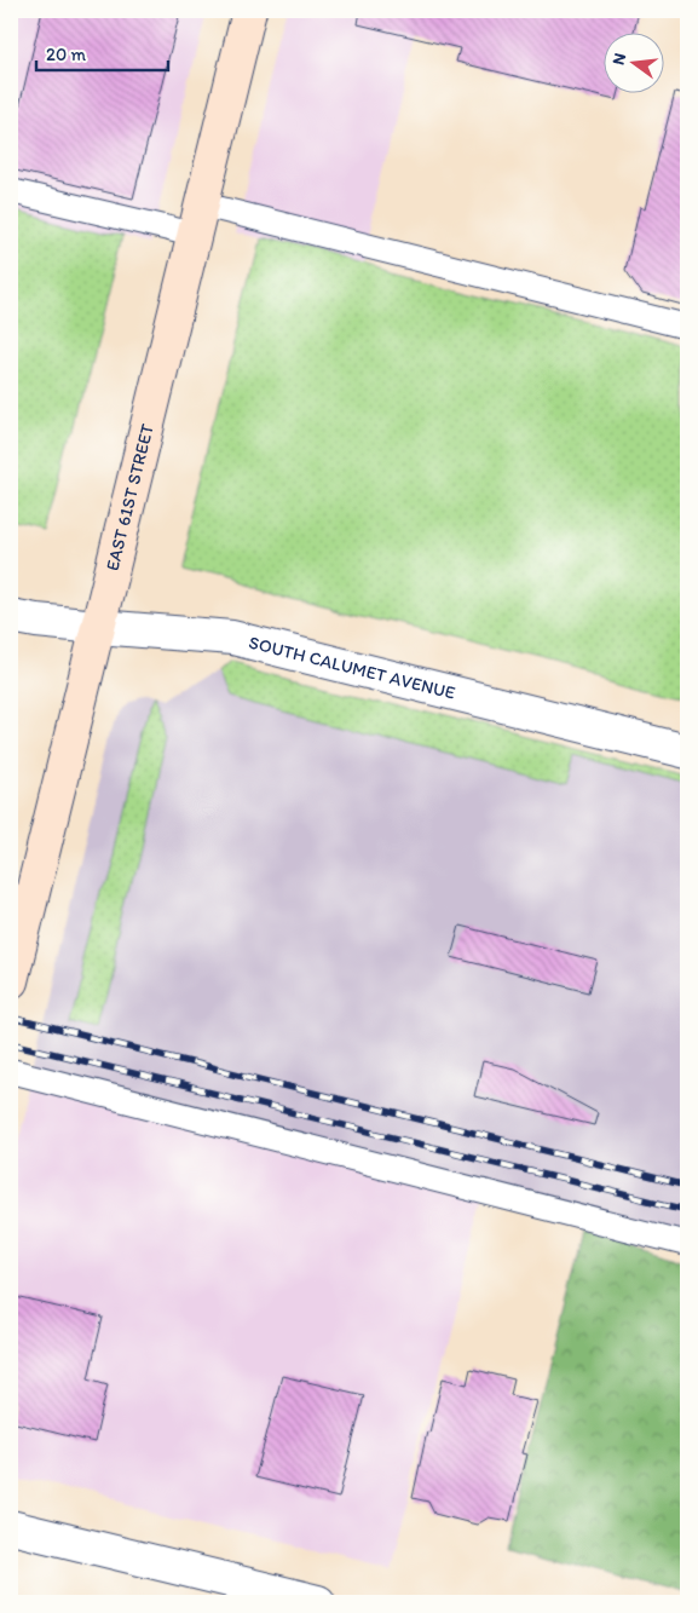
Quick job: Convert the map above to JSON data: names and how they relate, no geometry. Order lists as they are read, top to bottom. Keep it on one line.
{"streets":{"street":["EAST 61ST STREET","SOUTH CALUMET AVENUE"]},"crossings":[["EAST 61ST STREET","SOUTH CALUMET AVENUE"]],"scale_bar":"20 m","north":"left"}
